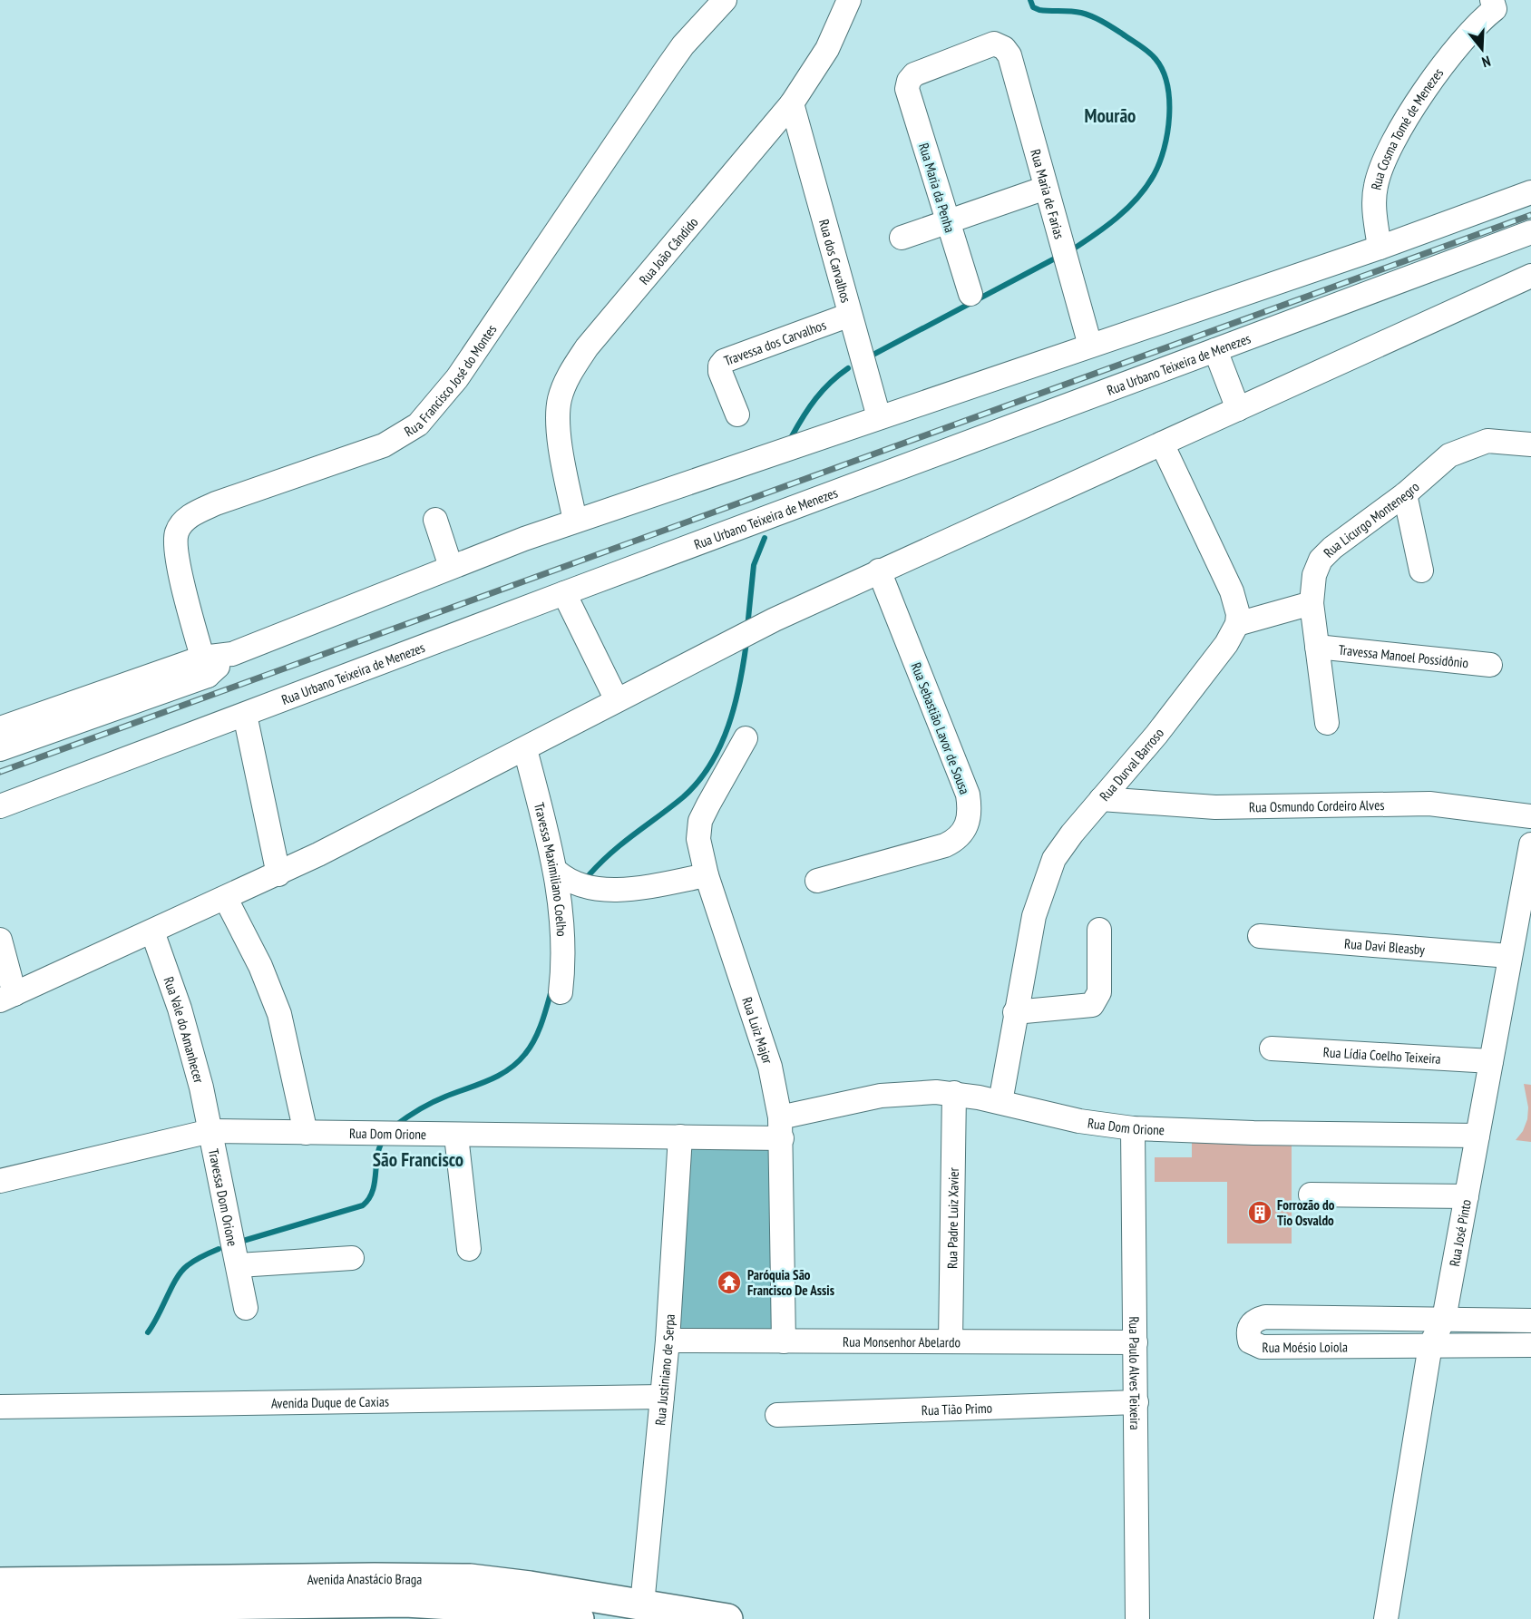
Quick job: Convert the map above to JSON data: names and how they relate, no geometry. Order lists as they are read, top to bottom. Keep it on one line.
{"streets":{"main road":["Avenida Anastácio Braga"],"street":["Rua Cosma Tomé de Menezes","Rua Maria da Penha","Rua Maria de Farias","Rua João Cândido","Rua dos Carvalhos","Travessa dos Carvalhos","Rua Urbano Teixeira de Menezes","Rua Francisco José do Montes","Rua Licurgo Montenegro","Travessa Manoel Possidônio","Rua Sebastião Lavor de Sousa","Rua Durval Barroso","Rua Osmundo Cordeiro Alves","Travessa Maximiliano Coelho","Rua Davi Bleasby","Rua Vale do Amanhecer","Rua Luiz Major","Rua Lídia Coelho Teixeira","Rua Dom Orione","Travessa Dom Orione","Rua Padre Luiz Xavier","Rua José Pinto","Rua Monsenhor Abelardo","Rua Moésio Loiola","Rua Justiniano de Serpa","Rua Paulo Alves Teixeira","Avenida Duque de Caxias","Rua Tião Primo"]},"crossings":[["Rua Maria da Penha","Rua Maria de Farias"],["Rua João Cândido","Rua dos Carvalhos"],["Rua dos Carvalhos","Travessa dos Carvalhos"],["Rua Licurgo Montenegro","Travessa Manoel Possidônio"],["Rua Durval Barroso","Rua Osmundo Cordeiro Alves"],["Rua Durval Barroso","Rua Dom Orione"],["Rua Davi Bleasby","Rua José Pinto"],["Rua Vale do Amanhecer","Rua Dom Orione"],["Rua Vale do Amanhecer","Travessa Dom Orione"],["Rua Luiz Major","Rua Dom Orione"],["Rua Luiz Major","Rua Monsenhor Abelardo"],["Rua Lídia Coelho Teixeira","Rua José Pinto"],["Rua Dom Orione","Travessa Dom Orione"],["Rua Dom Orione","Rua Padre Luiz Xavier"],["Rua Dom Orione","Rua José Pinto"],["Rua Dom Orione","Rua Justiniano de Serpa"],["Rua Dom Orione","Rua Paulo Alves Teixeira"],["Rua Padre Luiz Xavier","Rua Monsenhor Abelardo"],["Rua José Pinto","Rua Moésio Loiola"],["Rua Monsenhor Abelardo","Rua Justiniano de Serpa"],["Rua Monsenhor Abelardo","Rua Paulo Alves Teixeira"],["Rua Justiniano de Serpa","Avenida Duque de Caxias"],["Rua Justiniano de Serpa","Avenida Anastácio Braga"],["Rua Paulo Alves Teixeira","Rua Tião Primo"]],"districts":["Mourão","São Francisco"],"places":{"building":["Forrozão do Tio Osvaldo"],"temple":["Paróquia São Francisco De Assis"]},"north":"bottom"}
